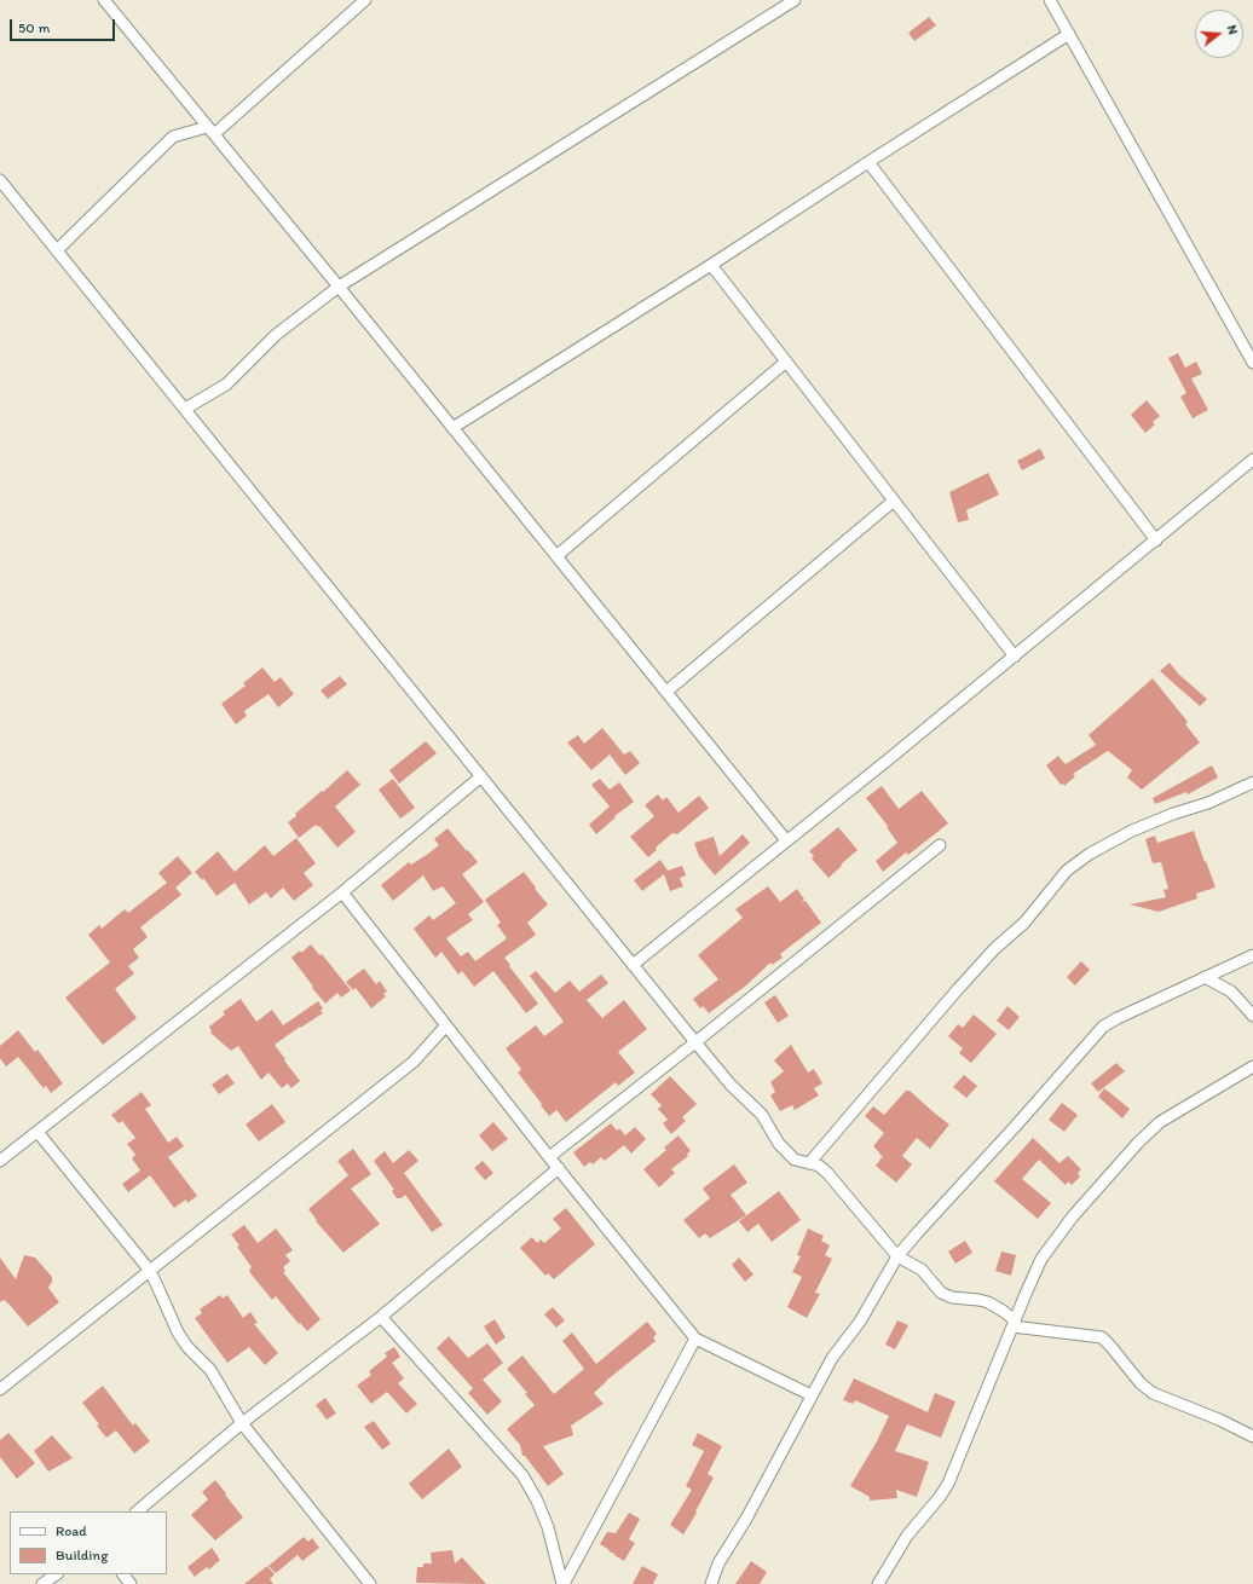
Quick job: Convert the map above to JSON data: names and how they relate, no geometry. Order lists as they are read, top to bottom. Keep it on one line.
{"legend":["Road","Building"],"scale_bar":"50 m","north":"right"}
